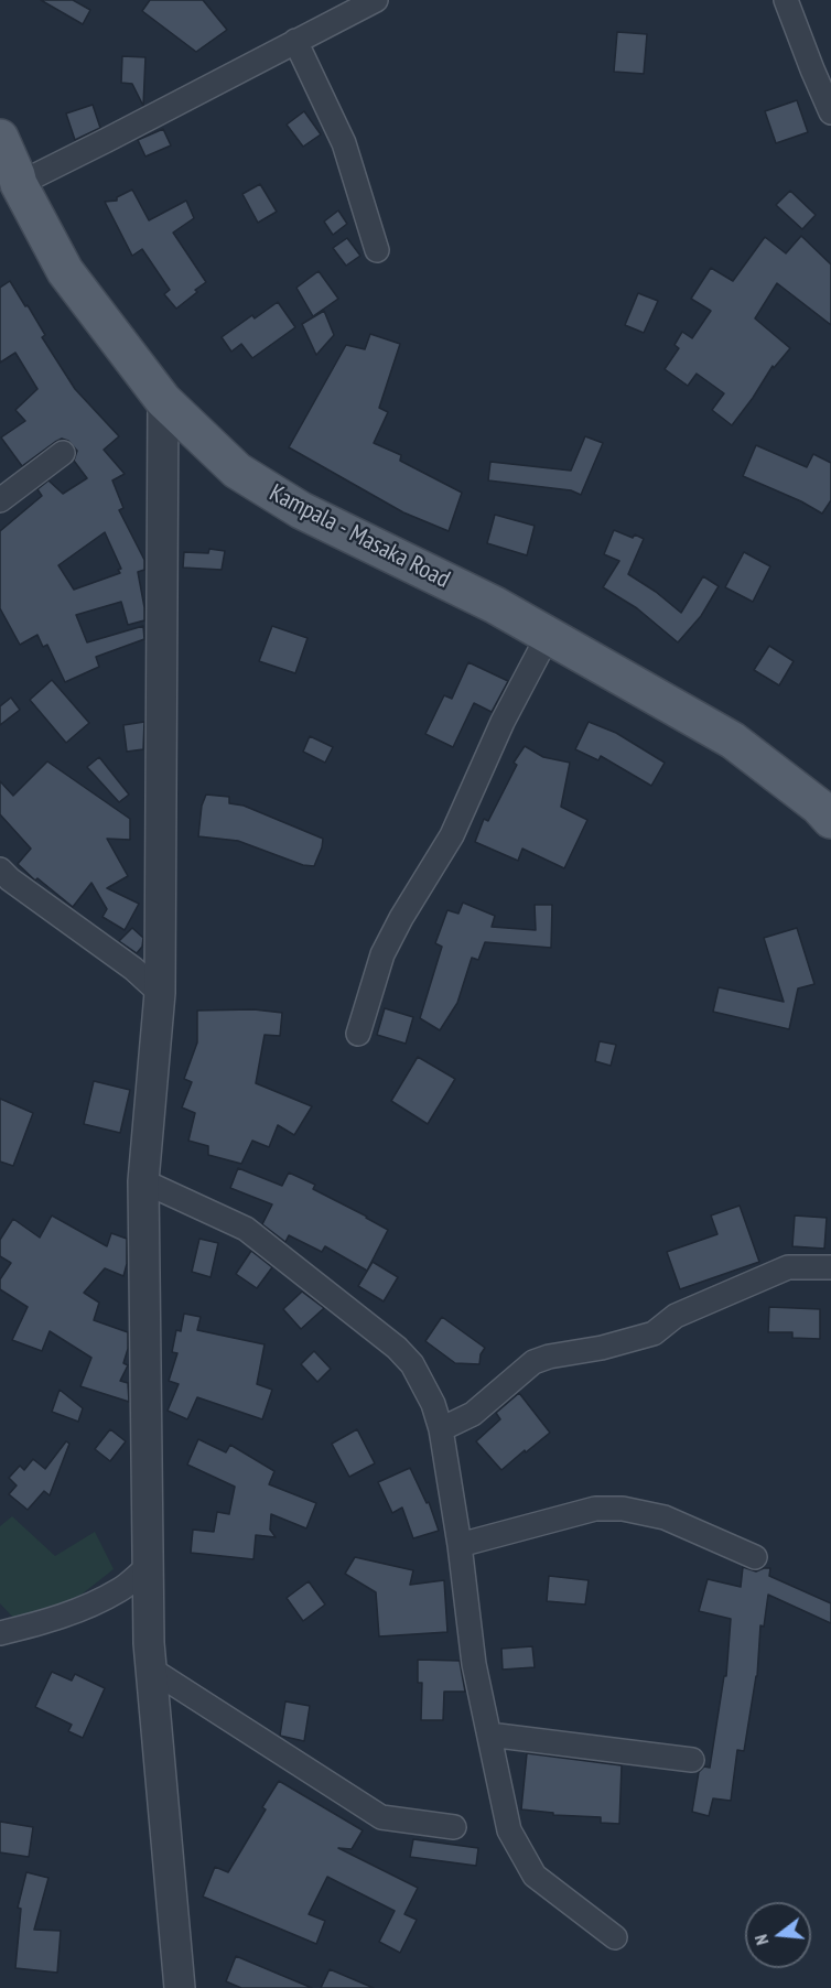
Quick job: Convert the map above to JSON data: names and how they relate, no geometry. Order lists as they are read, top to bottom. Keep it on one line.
{"streets":{"main road":["Kampala - Masaka Road"]},"north":"left"}
